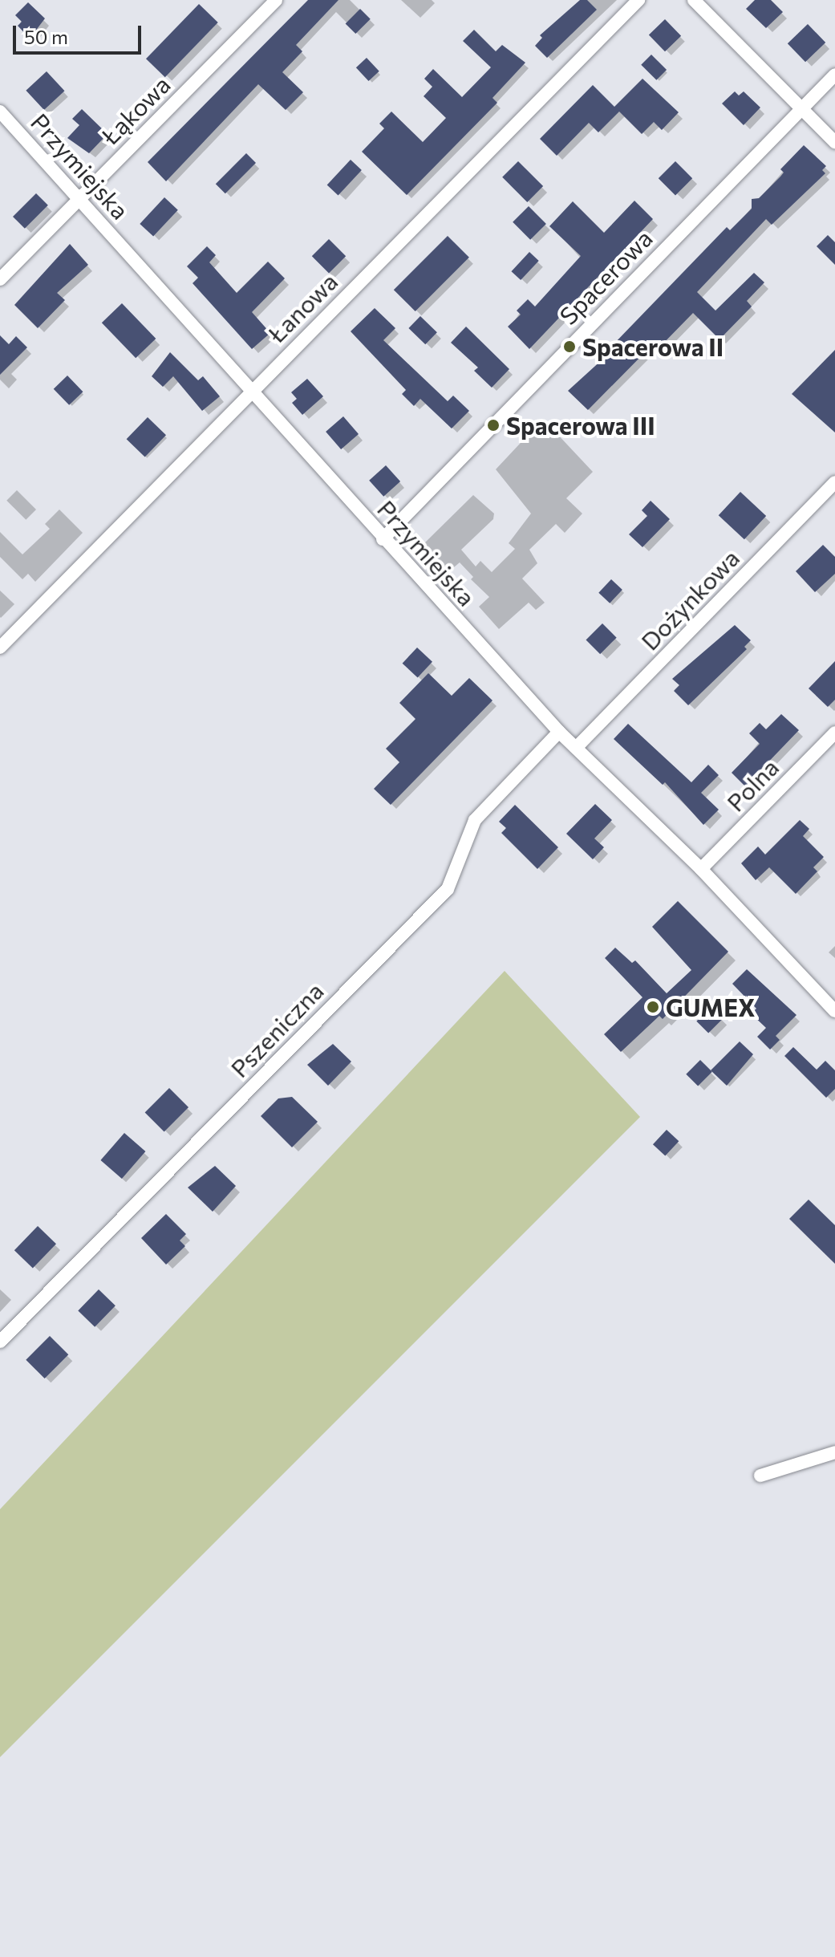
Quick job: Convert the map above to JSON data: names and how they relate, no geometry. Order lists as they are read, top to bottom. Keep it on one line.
{"streets":{"street":["Łąkowa","Przymiejska","Spacerowa","Łanowa","Dożynkowa","Polna","Pszeniczna"]},"crossings":[["Łąkowa","Przymiejska"],["Przymiejska","Spacerowa"],["Przymiejska","Łanowa"],["Przymiejska","Dożynkowa"],["Przymiejska","Polna"],["Przymiejska","Pszeniczna"]],"places":["Spacerowa II","Spacerowa III","GUMEX"],"scale_bar":"50 m"}
